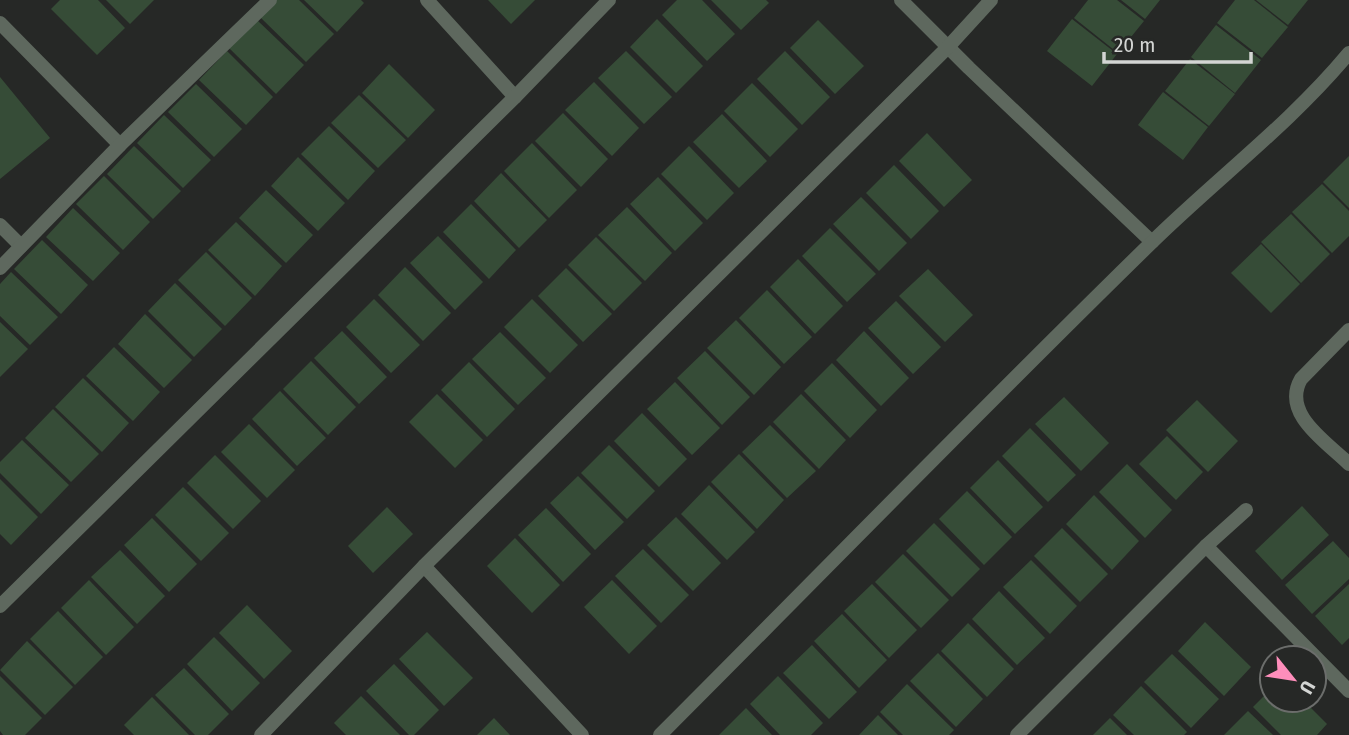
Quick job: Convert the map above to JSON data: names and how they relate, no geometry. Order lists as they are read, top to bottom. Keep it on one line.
{"scale_bar":"20 m","north":"bottom right"}
